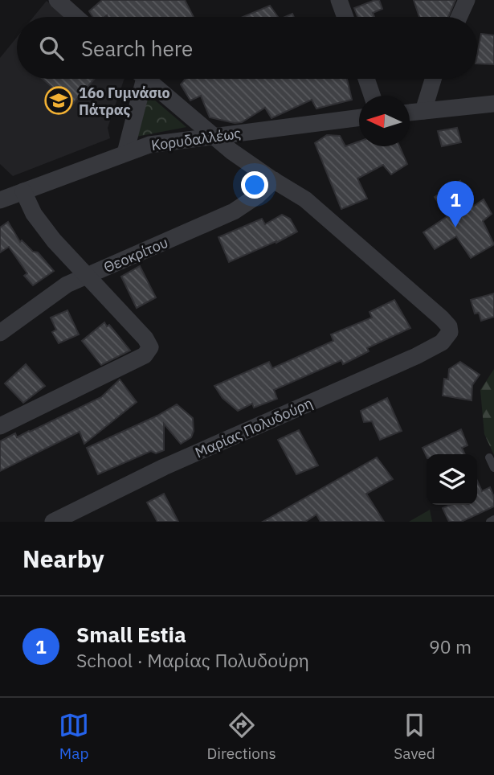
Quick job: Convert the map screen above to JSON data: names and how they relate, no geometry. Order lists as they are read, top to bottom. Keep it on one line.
{"streets":{"street":["Κορυδαλλέως","Θεοκρίτου","Μαρίας Πολυδούρη"]},"crossings":[["Θεοκρίτου","Μαρίας Πολυδούρη"]],"places":{"school or university":["16ο Γυμνάσιο Πάτρας"]},"north":"left","page":{"search":"Search here","pins":"1","heading":"Nearby","list":[{"mark":"1","name":"Small Estia","note":"School · Μαρίας Πολυδούρη","value":"90 m"}],"nav":["Map","Directions","Saved"]}}
